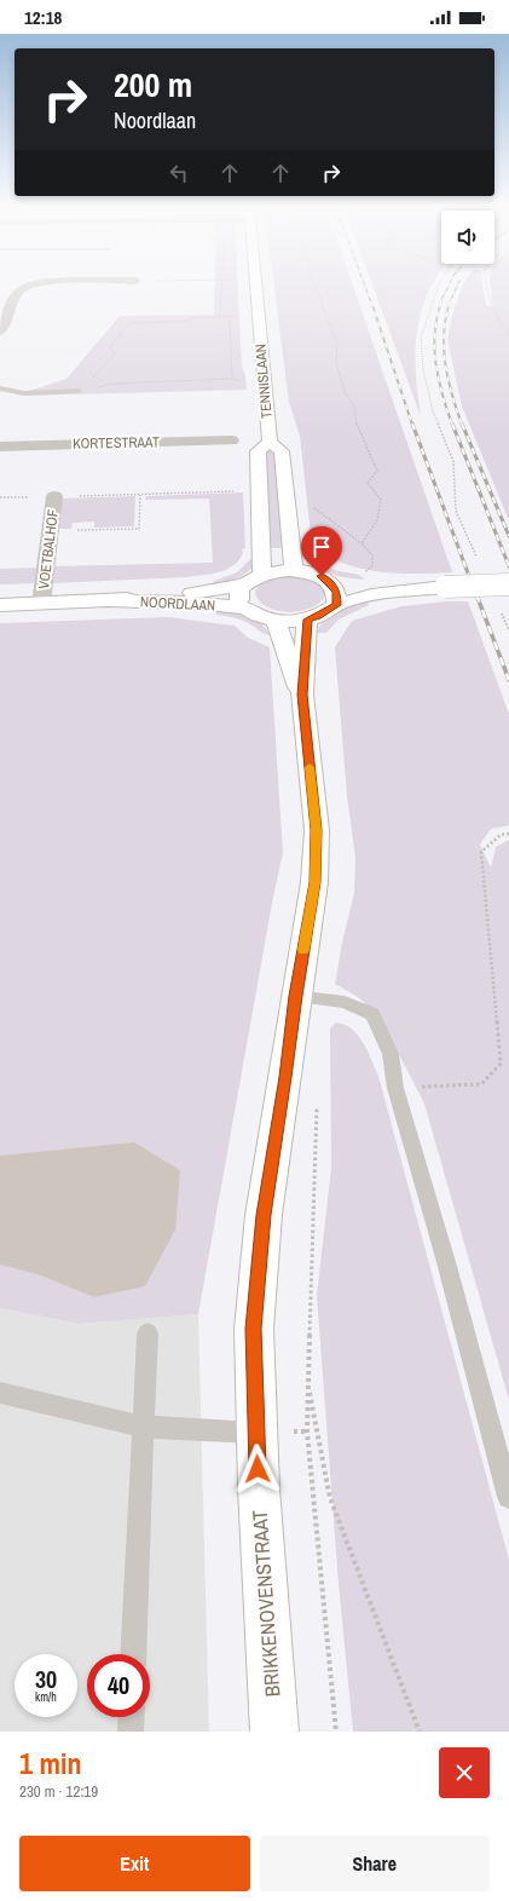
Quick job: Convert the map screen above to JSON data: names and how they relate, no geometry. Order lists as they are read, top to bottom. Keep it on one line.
{"streets":{"street":["TENNISLAAN","KORTESTRAAT","VOETBALHOF","NOORDLAAN","BRIKKENOVENSTRAAT"]},"crossings":[["TENNISLAAN","NOORDLAAN"],["VOETBALHOF","NOORDLAAN"],["NOORDLAAN","BRIKKENOVENSTRAAT"]],"page":{"status":"12:18","turn":["200 m","Noordlaan"],"speed":"30 km/h","limit":"40","heading":["1 min","230 m · 12:19"],"buttons":["Exit","Share"]}}
